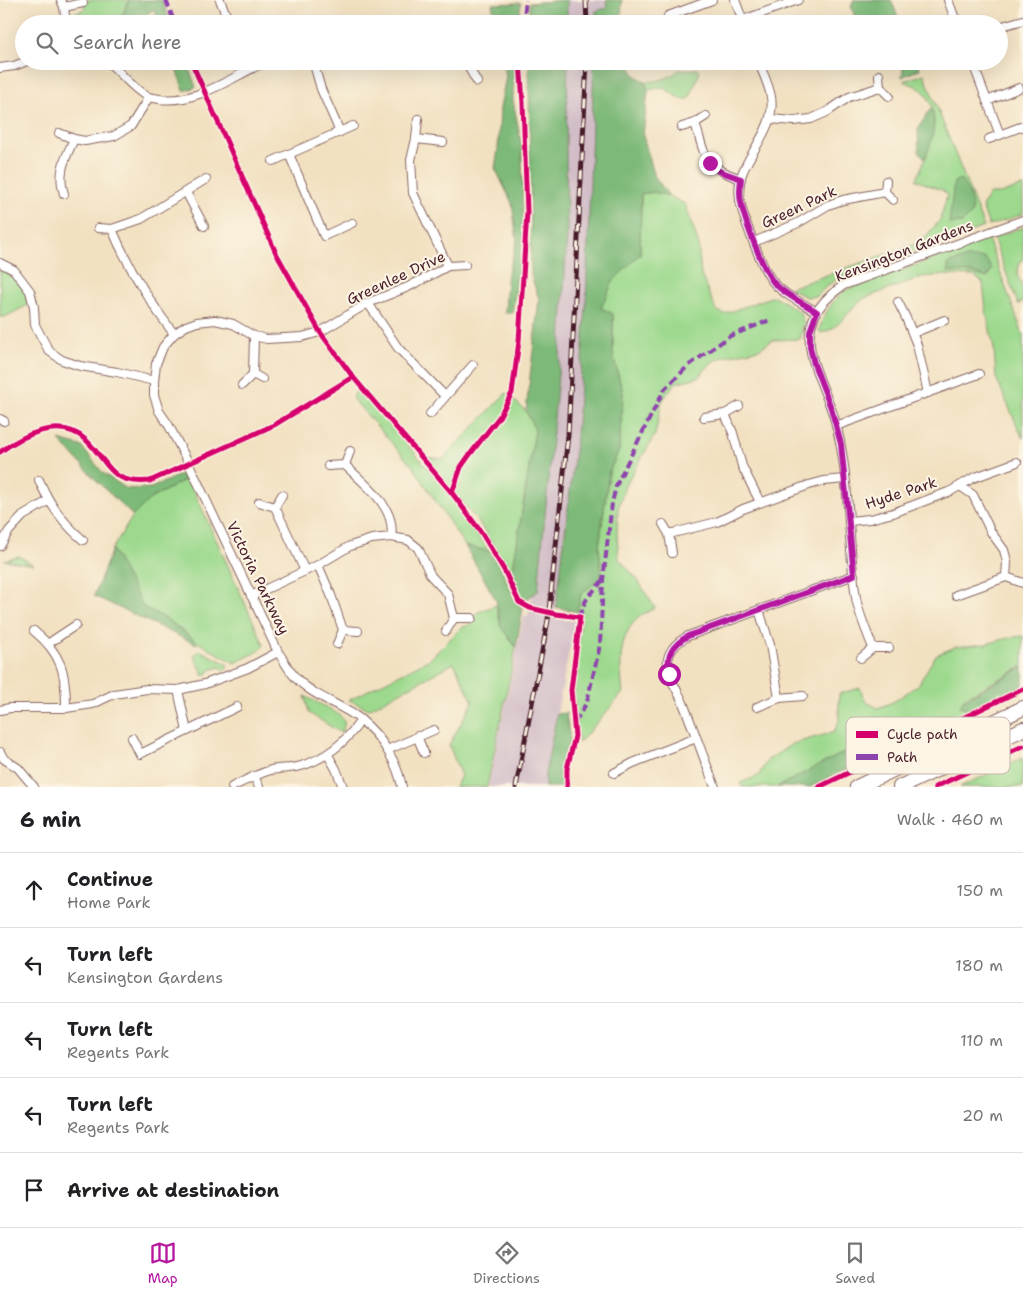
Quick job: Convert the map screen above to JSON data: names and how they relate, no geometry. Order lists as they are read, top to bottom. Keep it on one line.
{"streets":{"street":["Green Park","Kensington Gardens","Greenlee Drive","Hyde Park","Victoria Parkway"]},"crossings":[["Kensington Gardens","Hyde Park"],["Greenlee Drive","Victoria Parkway"]],"legend":["Cycle path","Path"],"page":{"search":"Search here","heading":["6 min","Walk · 460 m"],"list":[["Continue","Home Park","150 m"],["Turn left","Kensington Gardens","180 m"],["Turn left","Regents Park","110 m"],["Turn left","Regents Park","20 m"],"Arrive at destination"],"nav":["Map","Directions","Saved"]}}
